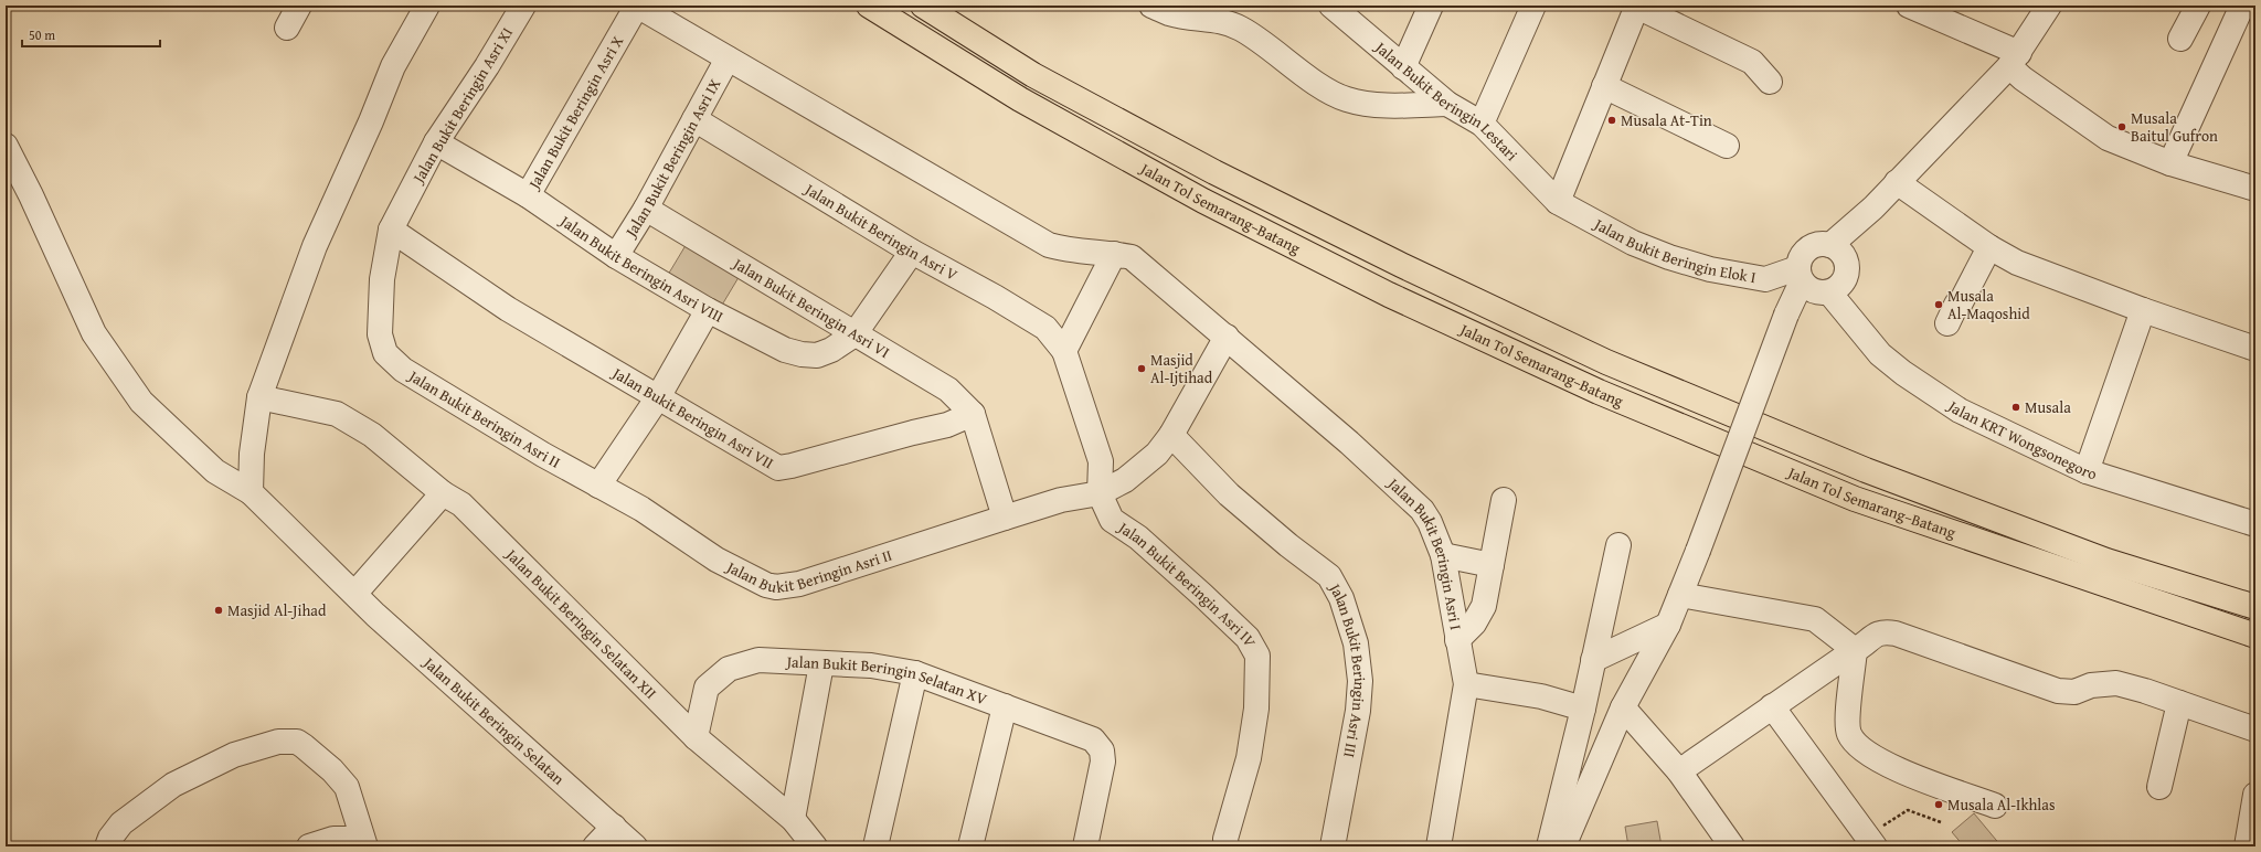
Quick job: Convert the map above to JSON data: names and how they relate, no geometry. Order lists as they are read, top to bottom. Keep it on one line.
{"streets":{"highway":["Jalan Tol Semarang–Batang"],"street":["Jalan Bukit Beringin Lestari","Jalan Bukit Beringin Asri XI","Jalan Bukit Beringin Asri X","Jalan Bukit Beringin Asri IX","Jalan Bukit Beringin Asri V","Jalan Bukit Beringin Elok I","Jalan Bukit Beringin Asri VIII","Jalan Bukit Beringin Asri VI","Jalan Bukit Beringin Asri II","Jalan Bukit Beringin Asri VII","Jalan KRT Wongsonegoro","Jalan Bukit Beringin Asri I","Jalan Bukit Beringin Asri IV","Jalan Bukit Beringin Selatan XII","Jalan Bukit Beringin Asri III","Jalan Bukit Beringin Selatan XV","Jalan Bukit Beringin Selatan"]},"crossings":[["Jalan Bukit Beringin Lestari","Jalan Bukit Beringin Elok I"],["Jalan Bukit Beringin Asri XI","Jalan Bukit Beringin Asri VIII"],["Jalan Bukit Beringin Asri XI","Jalan Bukit Beringin Asri II"],["Jalan Bukit Beringin Asri XI","Jalan Bukit Beringin Asri VII"],["Jalan Bukit Beringin Asri X","Jalan Bukit Beringin Asri VIII"],["Jalan Bukit Beringin Asri X","Jalan Bukit Beringin Asri I"],["Jalan Bukit Beringin Asri IX","Jalan Bukit Beringin Asri V"],["Jalan Bukit Beringin Asri IX","Jalan Bukit Beringin Asri VIII"],["Jalan Bukit Beringin Asri IX","Jalan Bukit Beringin Asri VI"],["Jalan Bukit Beringin Asri IX","Jalan Bukit Beringin Asri I"],["Jalan Bukit Beringin Asri V","Jalan Bukit Beringin Asri II"],["Jalan Bukit Beringin Asri V","Jalan Bukit Beringin Asri IV"],["Jalan Bukit Beringin Elok I","Jalan KRT Wongsonegoro"],["Jalan Bukit Beringin Asri VIII","Jalan Bukit Beringin Asri VI"],["Jalan Bukit Beringin Asri VI","Jalan Bukit Beringin Asri VII"],["Jalan Bukit Beringin Asri II","Jalan Bukit Beringin Asri I"],["Jalan Bukit Beringin Asri II","Jalan Bukit Beringin Asri IV"],["Jalan Bukit Beringin Asri II","Jalan Bukit Beringin Asri III"],["Jalan Bukit Beringin Selatan XII","Jalan Bukit Beringin Selatan XV"]],"places":["Musala At-Tin","Musala Baitul Gufron","Musala Al-Maqoshid","Masjid Al-Ijtihad","Musala","Masjid Al-Jihad","Musala Al-Ikhlas"],"scale_bar":"50 m"}
